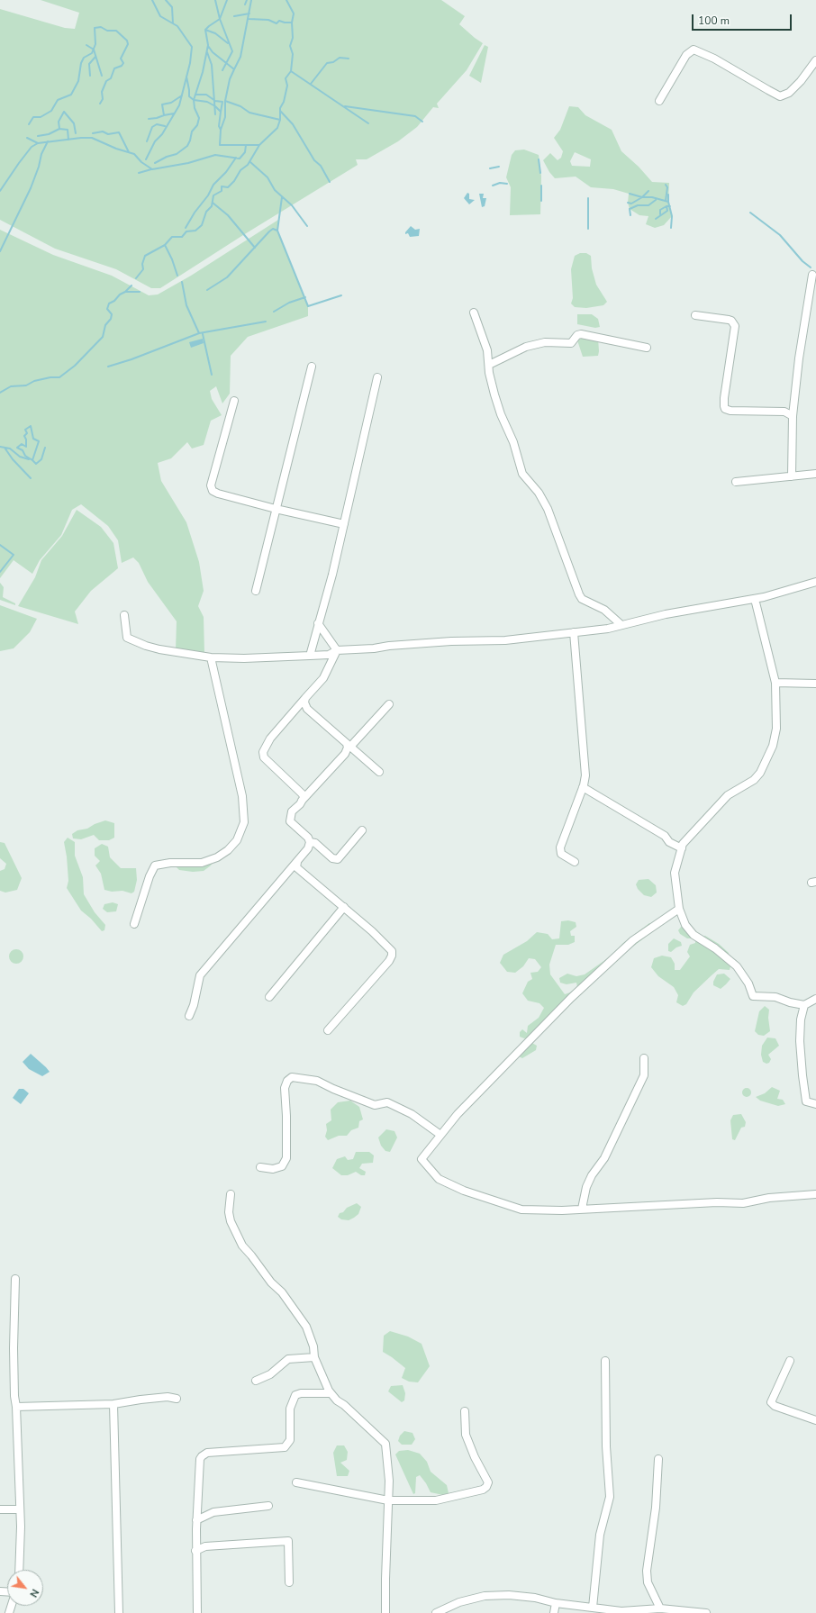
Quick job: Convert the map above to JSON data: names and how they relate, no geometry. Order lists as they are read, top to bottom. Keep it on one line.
{"scale_bar":"100 m","north":"bottom right"}
